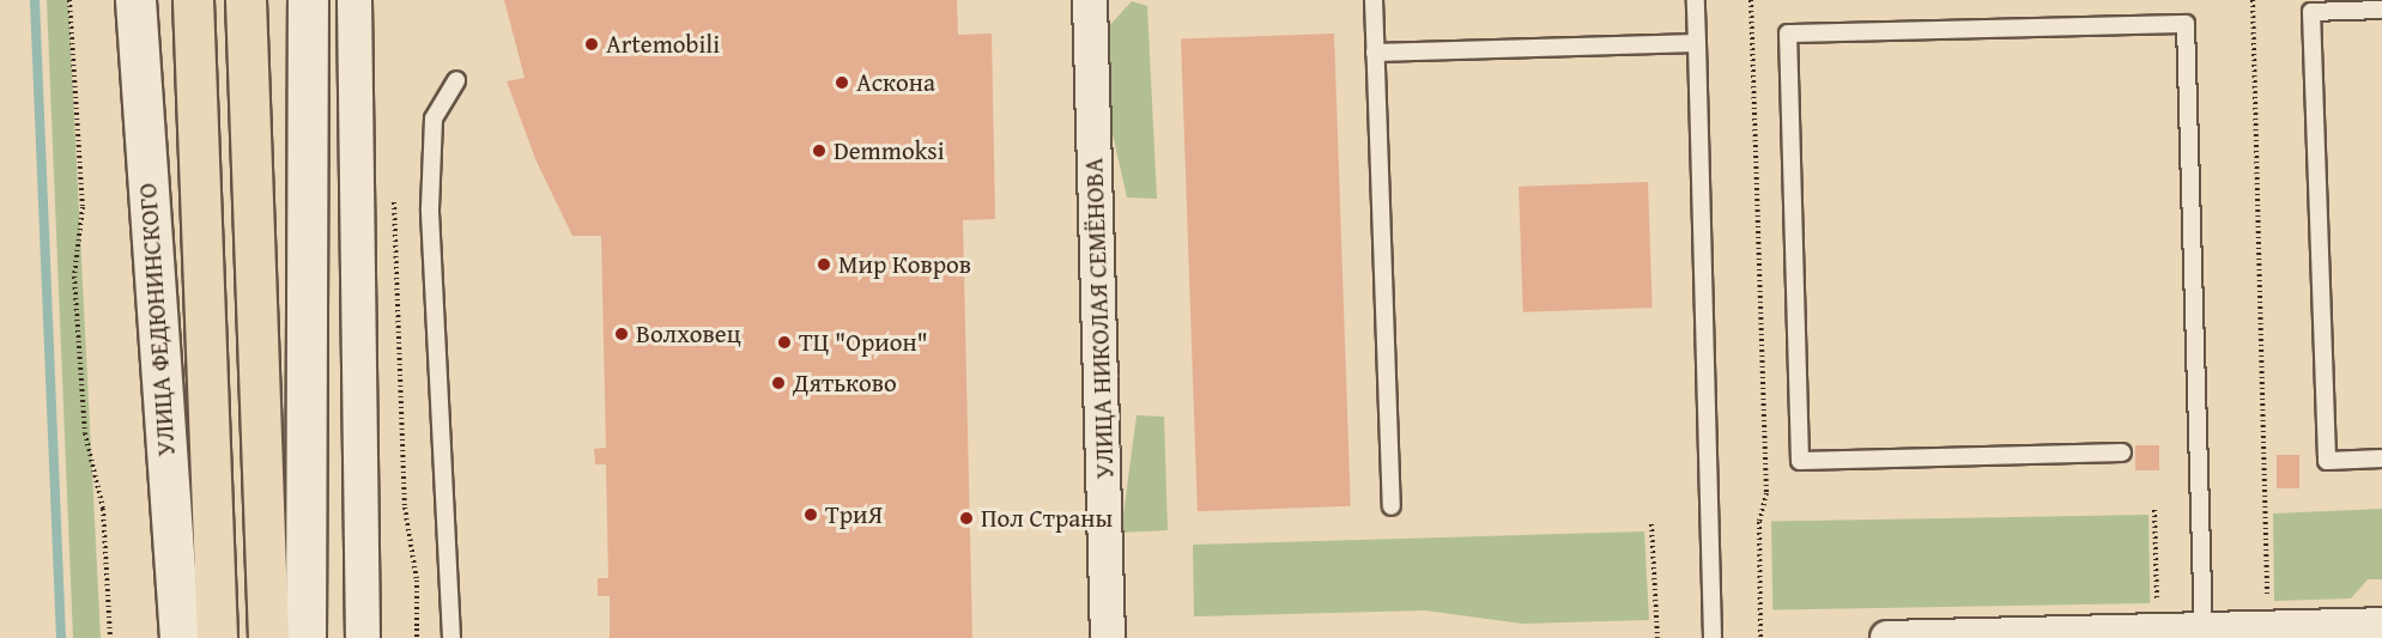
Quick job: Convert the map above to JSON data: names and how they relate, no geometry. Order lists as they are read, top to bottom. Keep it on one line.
{"streets":{"highway":["УЛИЦА ФЕДЮНИНСКОГО"],"street":["УЛИЦА НИКОЛАЯ СЕМЁНОВА"]},"places":["Artemobili","Аскона","Demmoksi","Мир Ковров","Волховец","ТЦ \"Орион\"","Дятьково","ТриЯ","Пол Страны"]}
